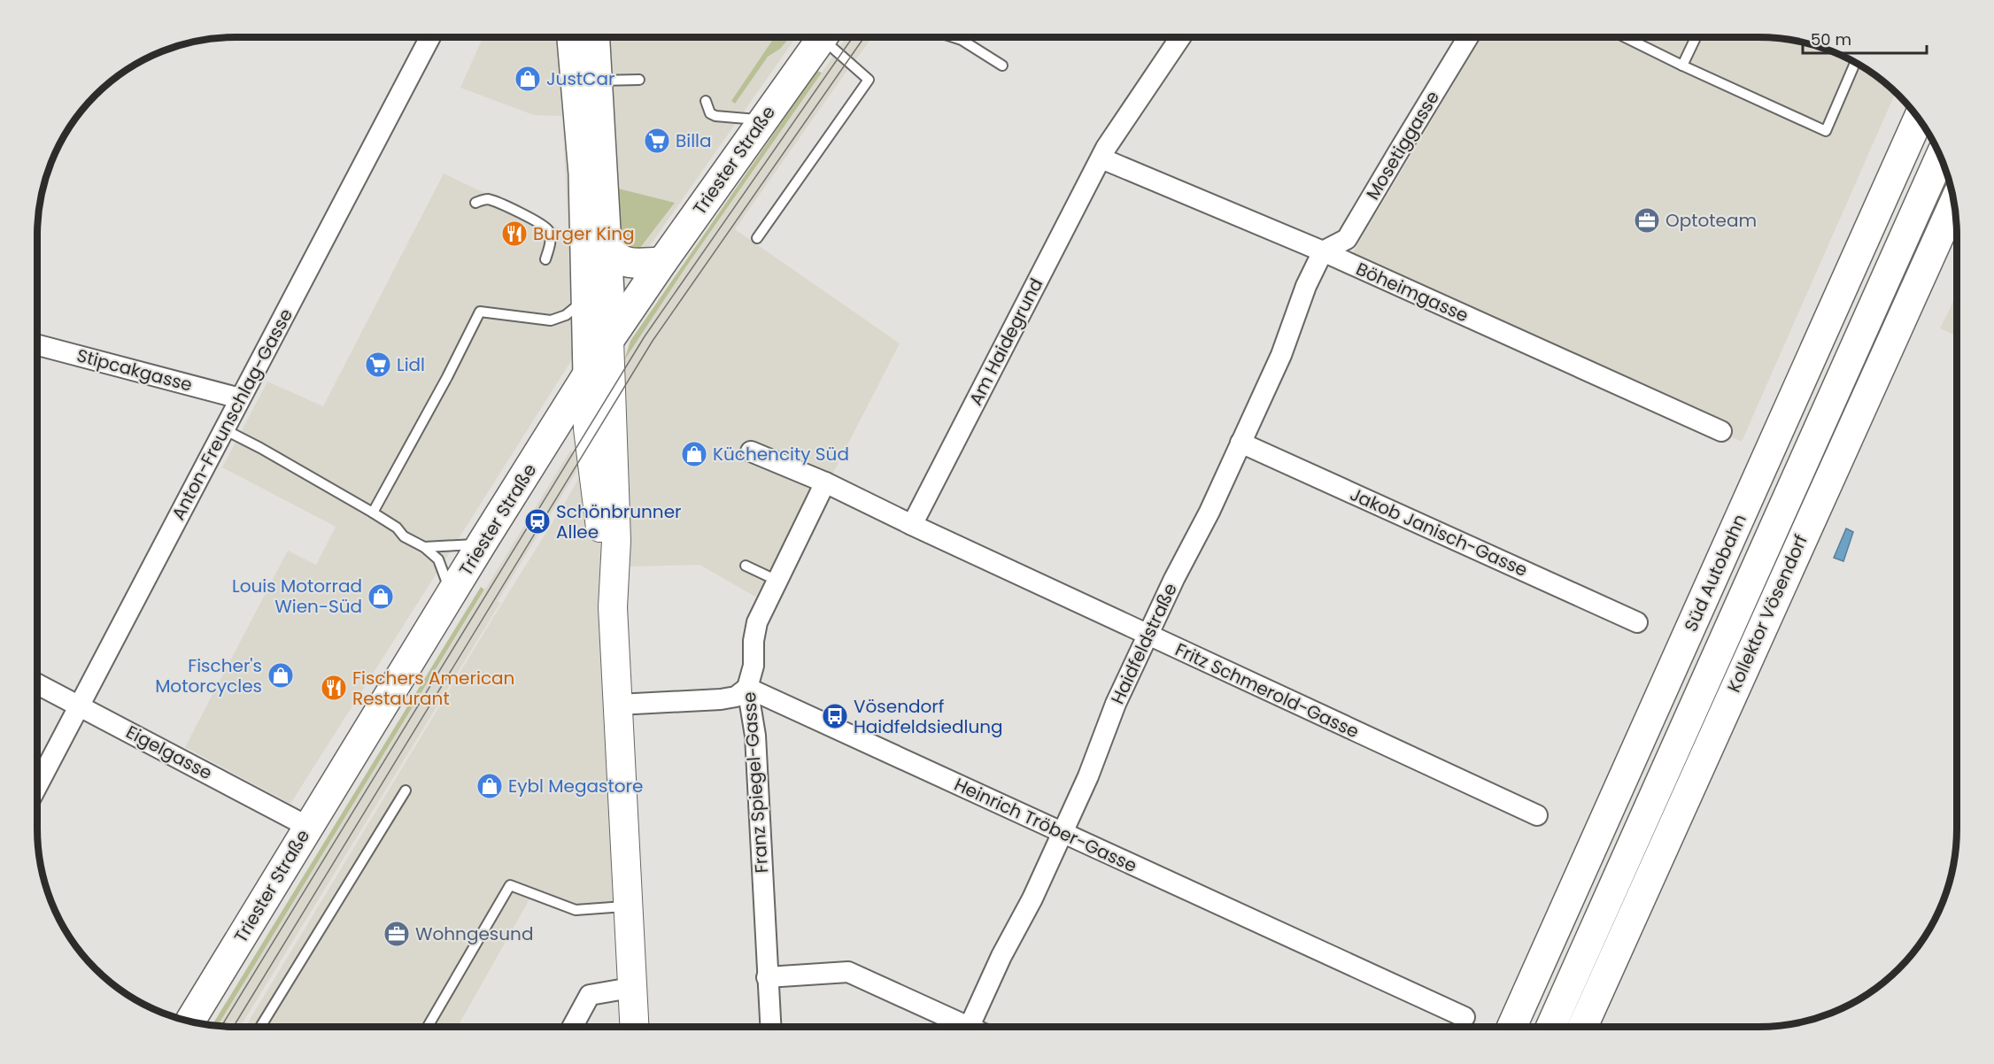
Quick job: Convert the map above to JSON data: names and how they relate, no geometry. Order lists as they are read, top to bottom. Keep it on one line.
{"streets":{"main road":["Triester Straße","Süd Autobahn","Kollektor Vösendorf"],"street":["Mosetiggasse","Böheimgasse","Am Haidegrund","Stipcakgasse","Anton-Freunschlag-Gasse","Jakob Janisch-Gasse","Haidfeldstraße","Fritz Schmerold-Gasse","Eigelgasse","Franz Spiegel-Gasse","Heinrich Tröber-Gasse"]},"crossings":[["Mosetiggasse","Böheimgasse"],["Mosetiggasse","Haidfeldstraße"],["Triester Straße","Eigelgasse"],["Böheimgasse","Am Haidegrund"],["Böheimgasse","Haidfeldstraße"],["Am Haidegrund","Fritz Schmerold-Gasse"],["Stipcakgasse","Anton-Freunschlag-Gasse"],["Anton-Freunschlag-Gasse","Eigelgasse"],["Jakob Janisch-Gasse","Haidfeldstraße"],["Haidfeldstraße","Fritz Schmerold-Gasse"],["Haidfeldstraße","Heinrich Tröber-Gasse"],["Fritz Schmerold-Gasse","Franz Spiegel-Gasse"],["Franz Spiegel-Gasse","Heinrich Tröber-Gasse"]],"places":{"shop":["JustCar","Küchencity Süd","Louis Motorrad Wien-Süd","Fischer's Motorcycles","Eybl Megastore"],"supermarket":["Billa","Lidl"],"office":["Optoteam","Wohngesund"],"restaurant":["Burger King","Fischers American Restaurant"],"station":["Schönbrunner Allee"],"bus stop":["Vösendorf Haidfeldsiedlung"]},"scale_bar":"50 m"}
